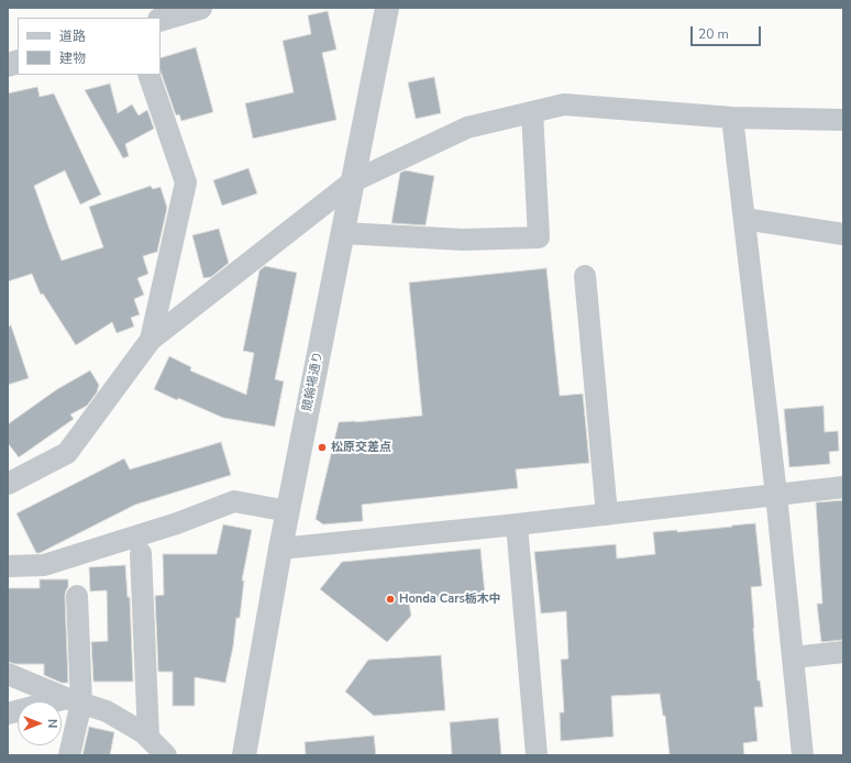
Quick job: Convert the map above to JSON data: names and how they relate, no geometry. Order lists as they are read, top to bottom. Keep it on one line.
{"streets":{"street":["競輪場通り"]},"places":["松原交差点","Honda Cars栃木中"],"legend":["道路","建物"],"scale_bar":"20 m","north":"right"}
